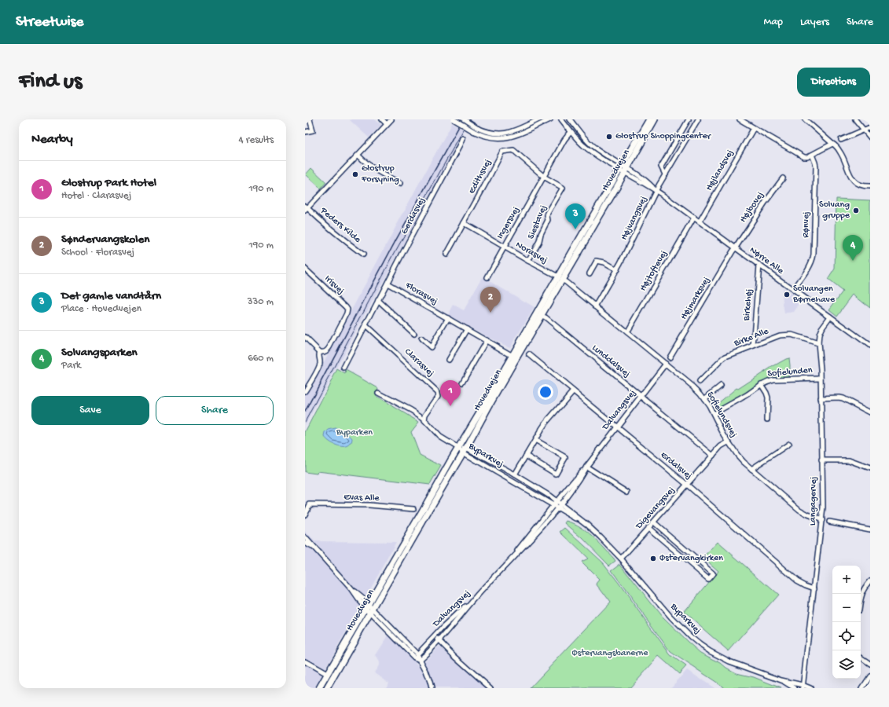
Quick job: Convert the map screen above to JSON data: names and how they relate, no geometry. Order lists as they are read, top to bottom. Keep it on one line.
{"streets":{"main road":["Hovedvejen"],"street":["Højlandsvej","Edithsvej","Højbovej","Gerdasvej","Højvangsvej","Siestavej","Ingersvej","Rønvej","Peders Kilde","Norasvej","Nørre Alle","Højtoftevej","Irisvej","Florasvej","Højmarksvej","Birkehøj","Birke Alle","Lunddalsvej","Clarasvej","Sofielunden","Dalvangsvej","Sofielundsvej","Byparkvej","Erdalsvej","Evas Alle","Langagervej","Digevangsvej"]},"crossings":[["Hovedvejen","Norasvej"],["Hovedvejen","Nørre Alle"],["Hovedvejen","Florasvej"],["Hovedvejen","Lunddalsvej"],["Hovedvejen","Sofielundsvej"],["Hovedvejen","Byparkvej"],["Højlandsvej","Nørre Alle"],["Edithsvej","Siestavej"],["Edithsvej","Ingersvej"],["Edithsvej","Norasvej"],["Højbovej","Nørre Alle"],["Højbovej","Højmarksvej"],["Gerdasvej","Florasvej"],["Gerdasvej","Clarasvej"],["Højvangsvej","Nørre Alle"],["Højvangsvej","Sofielundsvej"],["Siestavej","Ingersvej"],["Siestavej","Norasvej"],["Ingersvej","Norasvej"],["Rønvej","Nørre Alle"],["Norasvej","Sofielundsvej"],["Nørre Alle","Højtoftevej"],["Nørre Alle","Højmarksvej"],["Nørre Alle","Birkehøj"],["Nørre Alle","Langagervej"],["Højtoftevej","Sofielundsvej"],["Birkehøj","Birke Alle"],["Birke Alle","Langagervej"],["Lunddalsvej","Dalvangsvej"],["Lunddalsvej","Digevangsvej"],["Clarasvej","Byparkvej"],["Sofielunden","Sofielundsvej"],["Sofielunden","Langagervej"],["Dalvangsvej","Sofielundsvej"],["Dalvangsvej","Byparkvej"],["Dalvangsvej","Erdalsvej"],["Sofielundsvej","Langagervej"],["Sofielundsvej","Digevangsvej"],["Byparkvej","Langagervej"],["Byparkvej","Digevangsvej"],["Erdalsvej","Langagervej"],["Erdalsvej","Digevangsvej"]],"parks":["Byparken","Østervangsbanerne"],"places":["Glostrup Shoppingcenter","Glostrup Forsyning","Solvang gruppe","Solvangen Børnehave","Østervangkirken"],"page":{"header":"Streetwise","nav":["Map","Layers","Share"],"buttons":["Directions",["Save","Share"]],"title":"Find us","heading":["Nearby","4 results"],"list":[{"mark":"1","name":"Glostrup Park Hotel","note":"Hotel · Clarasvej","value":"190 m"},{"mark":"2","name":"Søndervangskolen","note":"School · Florasvej","value":"190 m"},{"mark":"3","name":"Det gamle vandtårn","note":"Place · Hovedvejen","value":"330 m"},{"mark":"4","name":"Solvangsparken","note":"Park","value":"660 m"}],"pins":["3","4","2","1"],"map_buttons":["+","−"]}}
